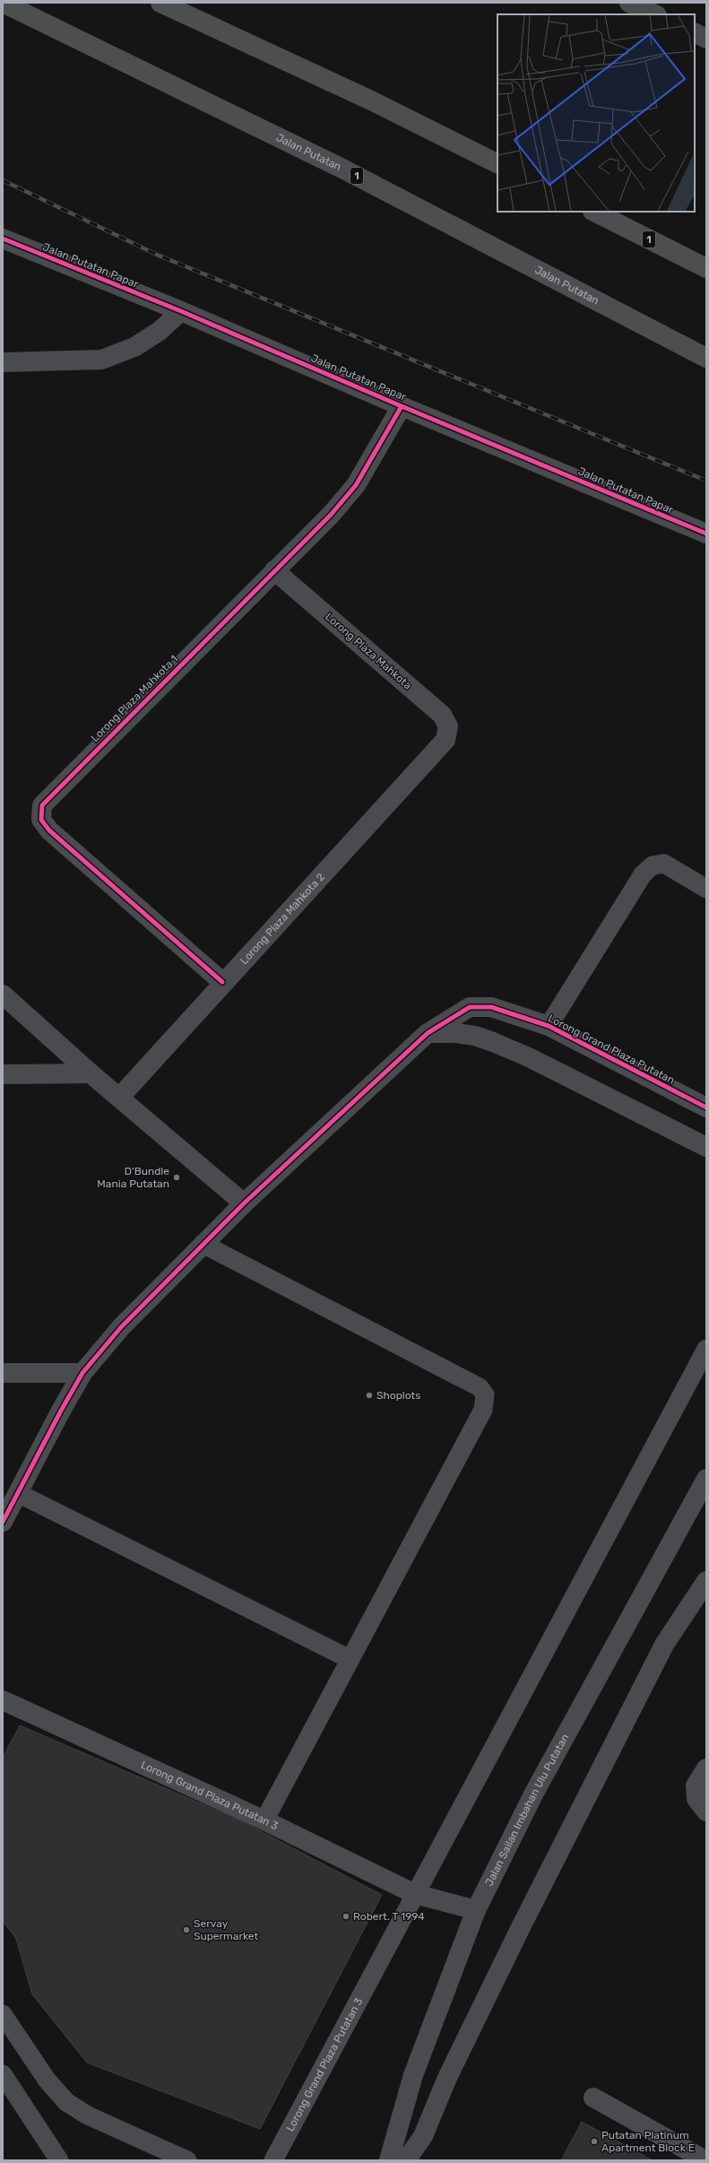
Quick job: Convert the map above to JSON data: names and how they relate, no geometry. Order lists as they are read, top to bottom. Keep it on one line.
{"streets":{"highway":["Jalan Putatan","1"],"street":["Jalan Putatan Papar","Lorong Plaza Mahkota","Lorong Plaza Mahkota 1","Lorong Plaza Mahkota 2","Lorong Grand Plaza Putatan","Lorong Grand Plaza Putatan 3","Jalan Sailan Imbahan Ulu Putatan"]},"crossings":[["Jalan Putatan Papar","Lorong Plaza Mahkota 1"],["Lorong Plaza Mahkota","Lorong Plaza Mahkota 1"],["Lorong Plaza Mahkota","Lorong Plaza Mahkota 2"],["Lorong Plaza Mahkota 1","Lorong Plaza Mahkota 2"],["Lorong Grand Plaza Putatan 3","Jalan Sailan Imbahan Ulu Putatan"]],"places":["D'Bundle Mania Putatan","Shoplots","Robert. T 1994","Servay Supermarket","Putatan Platinum Apartment Block E"]}
